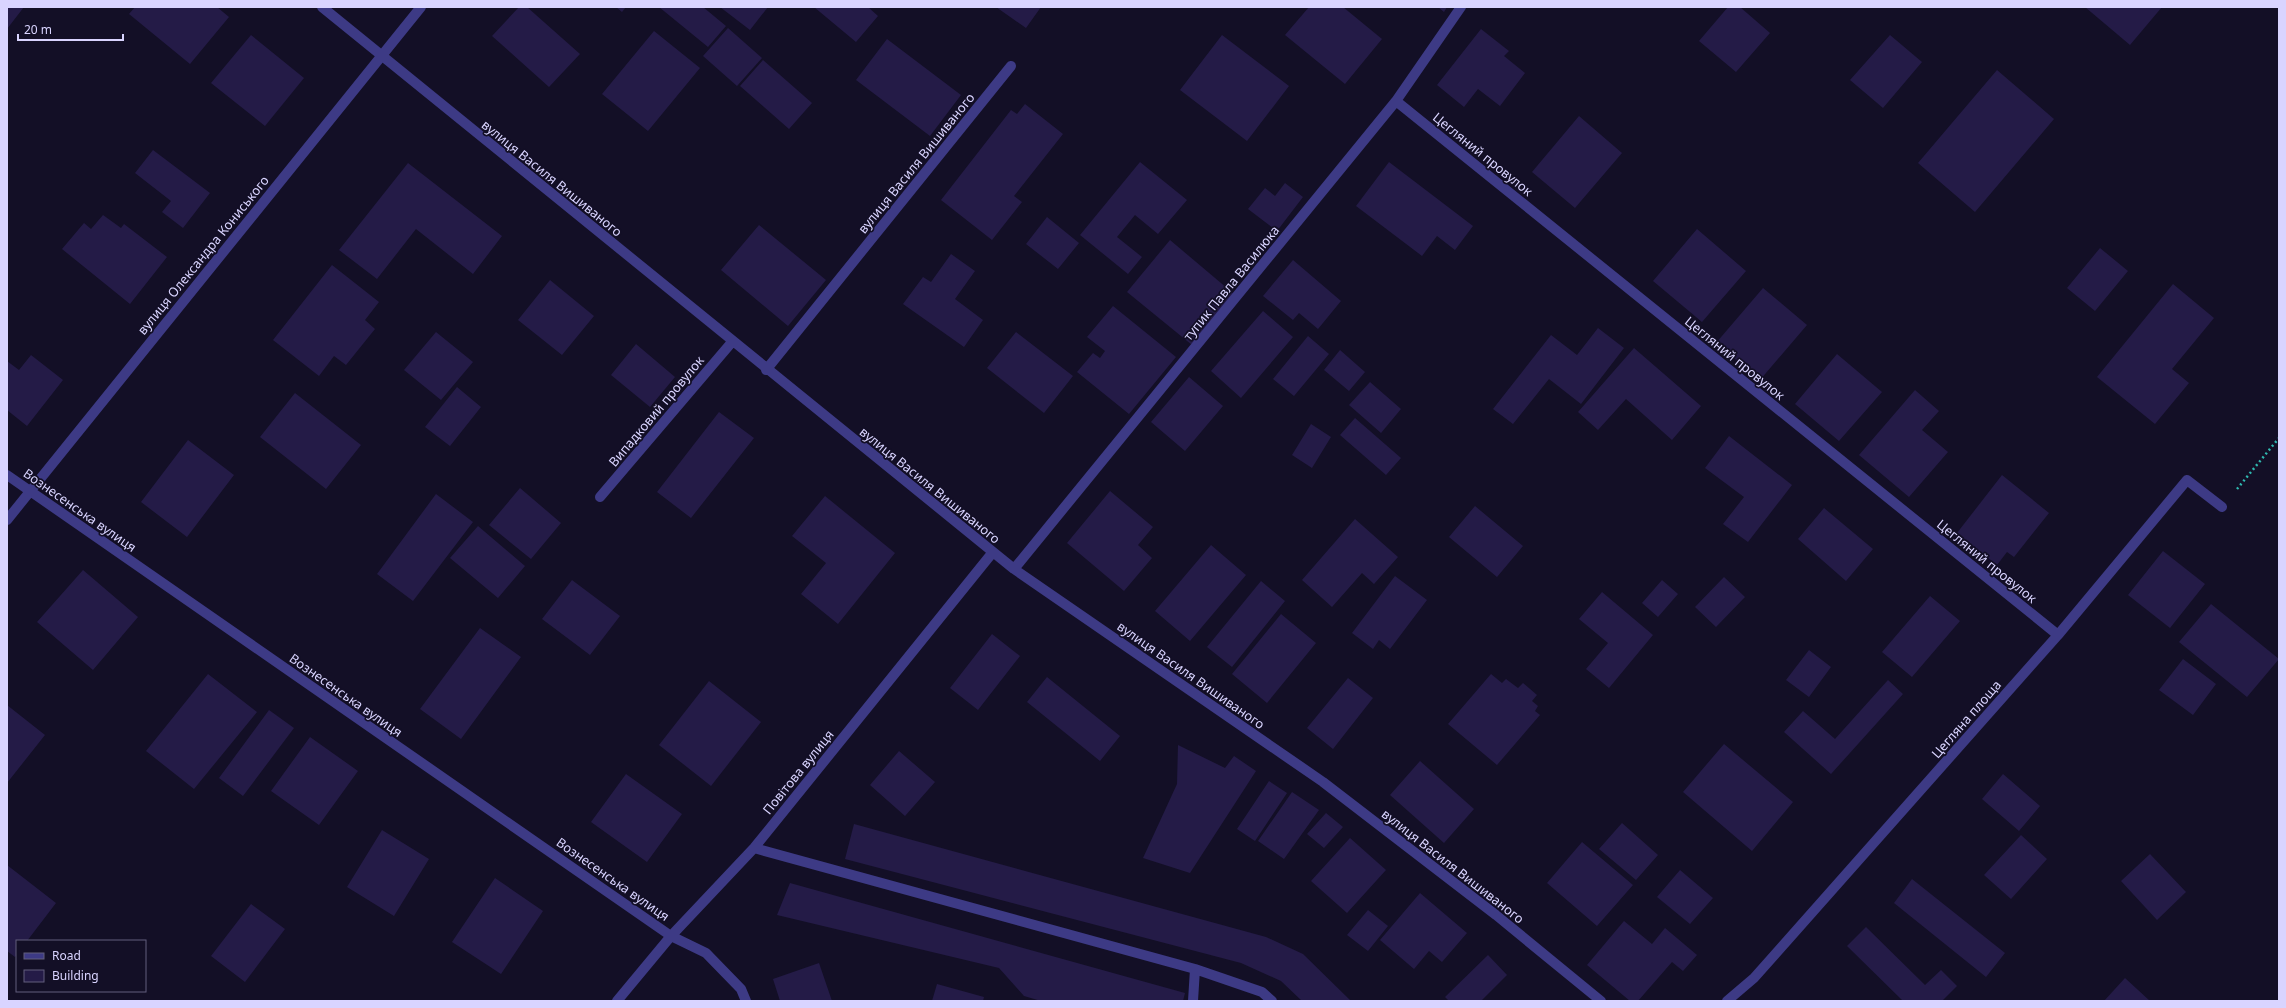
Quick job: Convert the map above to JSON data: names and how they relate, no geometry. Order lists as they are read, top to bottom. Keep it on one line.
{"streets":{"street":["Цегляний провулок","вулиця Василя Вишиваного","вулиця Олександра Кониського","тупик Павла Василюка","Випадковий провулок","Вознесенська вулиця","Цегляна площа","Повітова вулиця"]},"crossings":[["Цегляний провулок","тупик Павла Василюка"],["Цегляний провулок","Цегляна площа"],["вулиця Василя Вишиваного","вулиця Олександра Кониського"],["вулиця Василя Вишиваного","тупик Павла Василюка"],["вулиця Василя Вишиваного","Випадковий провулок"],["вулиця Василя Вишиваного","Повітова вулиця"],["вулиця Олександра Кониського","Вознесенська вулиця"],["Вознесенська вулиця","Повітова вулиця"]],"legend":["Road","Building"],"scale_bar":"20 m"}
